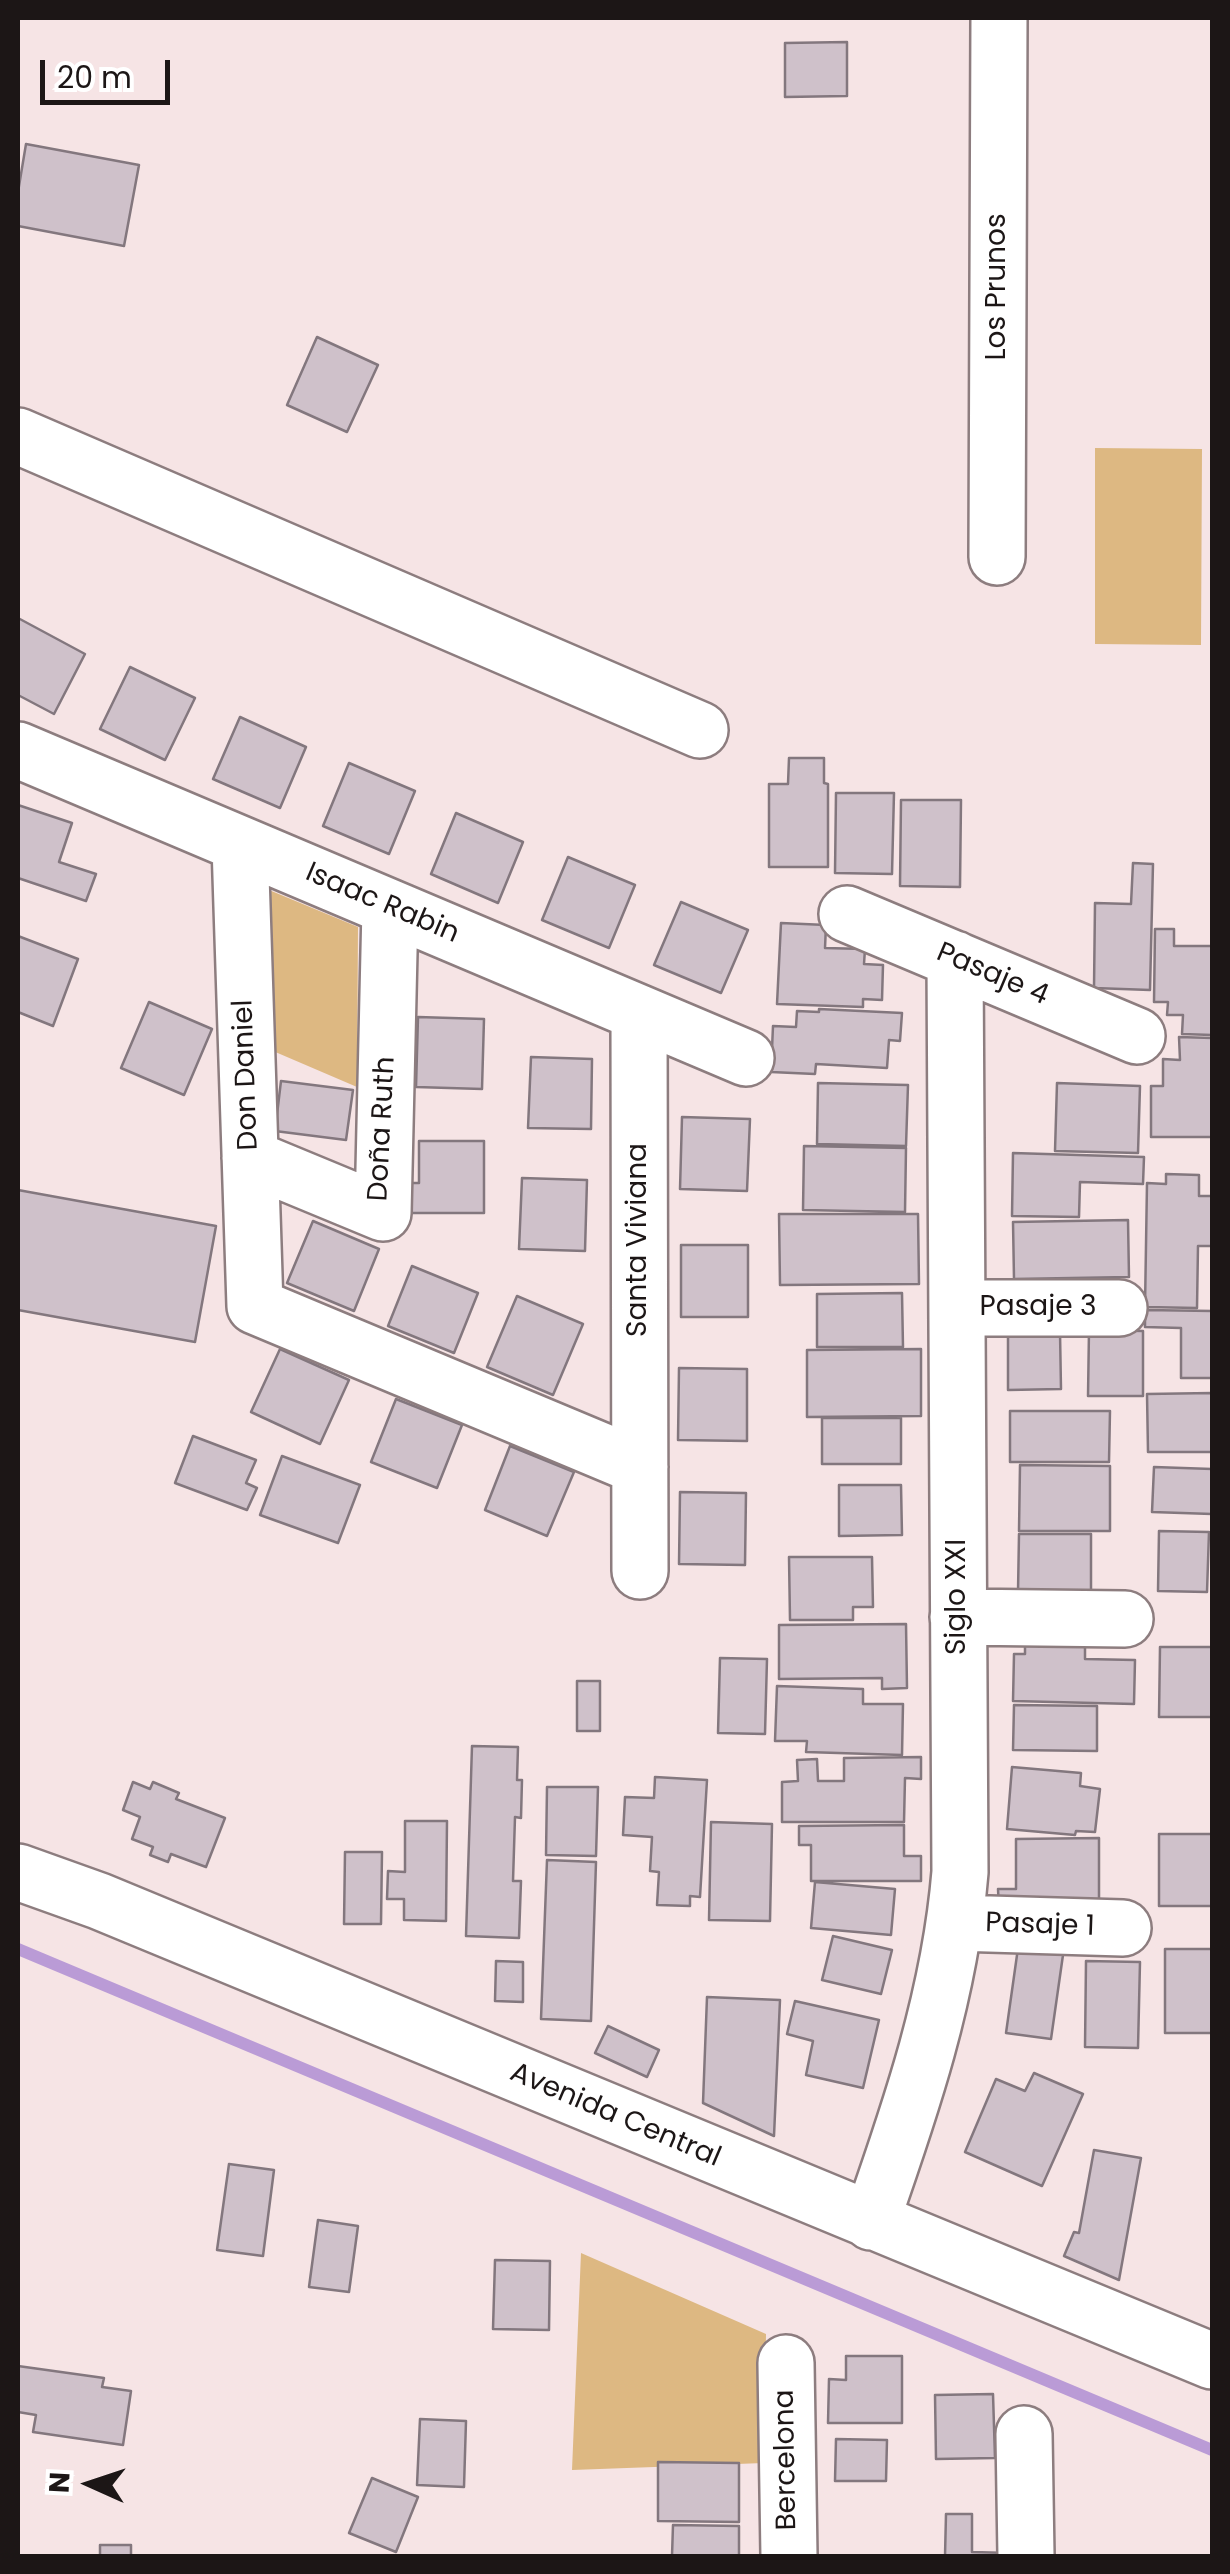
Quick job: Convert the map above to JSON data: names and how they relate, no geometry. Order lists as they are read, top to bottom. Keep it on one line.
{"streets":{"street":["Los Prunos","Isaac Rabin","Pasaje 4","Don Daniel","Doña Ruth","Santa Viviana","Pasaje 3","Siglo XXI","Pasaje 1","Avenida Central","Bercelona"]},"crossings":[["Isaac Rabin","Don Daniel"],["Isaac Rabin","Doña Ruth"],["Isaac Rabin","Santa Viviana"],["Pasaje 4","Siglo XXI"],["Don Daniel","Doña Ruth"],["Don Daniel","Santa Viviana"],["Pasaje 3","Siglo XXI"],["Siglo XXI","Pasaje 1"],["Siglo XXI","Avenida Central"]],"scale_bar":"20 m","north":"left"}
